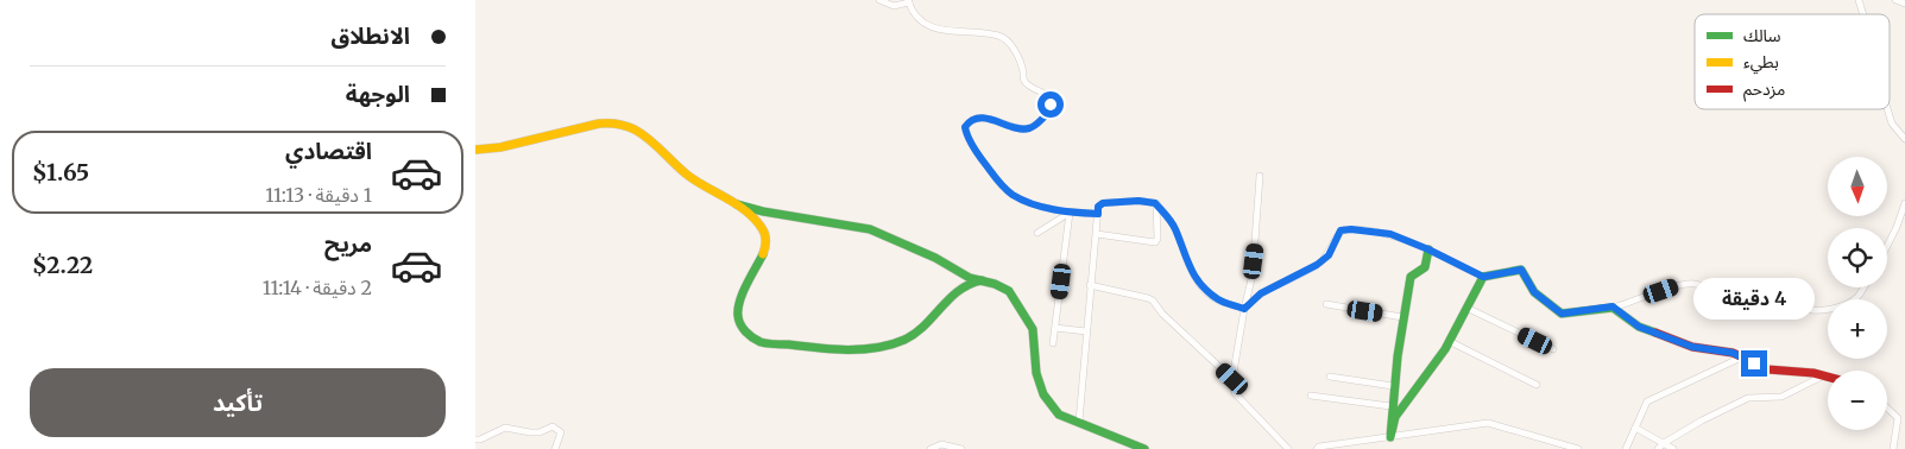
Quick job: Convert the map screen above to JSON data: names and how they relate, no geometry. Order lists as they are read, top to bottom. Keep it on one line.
{"legend":["سالك","بطيء","مزدحم"],"north":"bottom","page":{"banner":["الانطلاق","الوجهة"],"list":[{"name":"اقتصادي","note":"1 دقيقة · 11:13","value":"$1.65"},{"name":"مريح","note":"2 دقيقة · 11:14","value":"$2.22"}],"map_buttons":["+","−"],"bubble":"4 دقيقة","buttons":"تأكيد"}}
